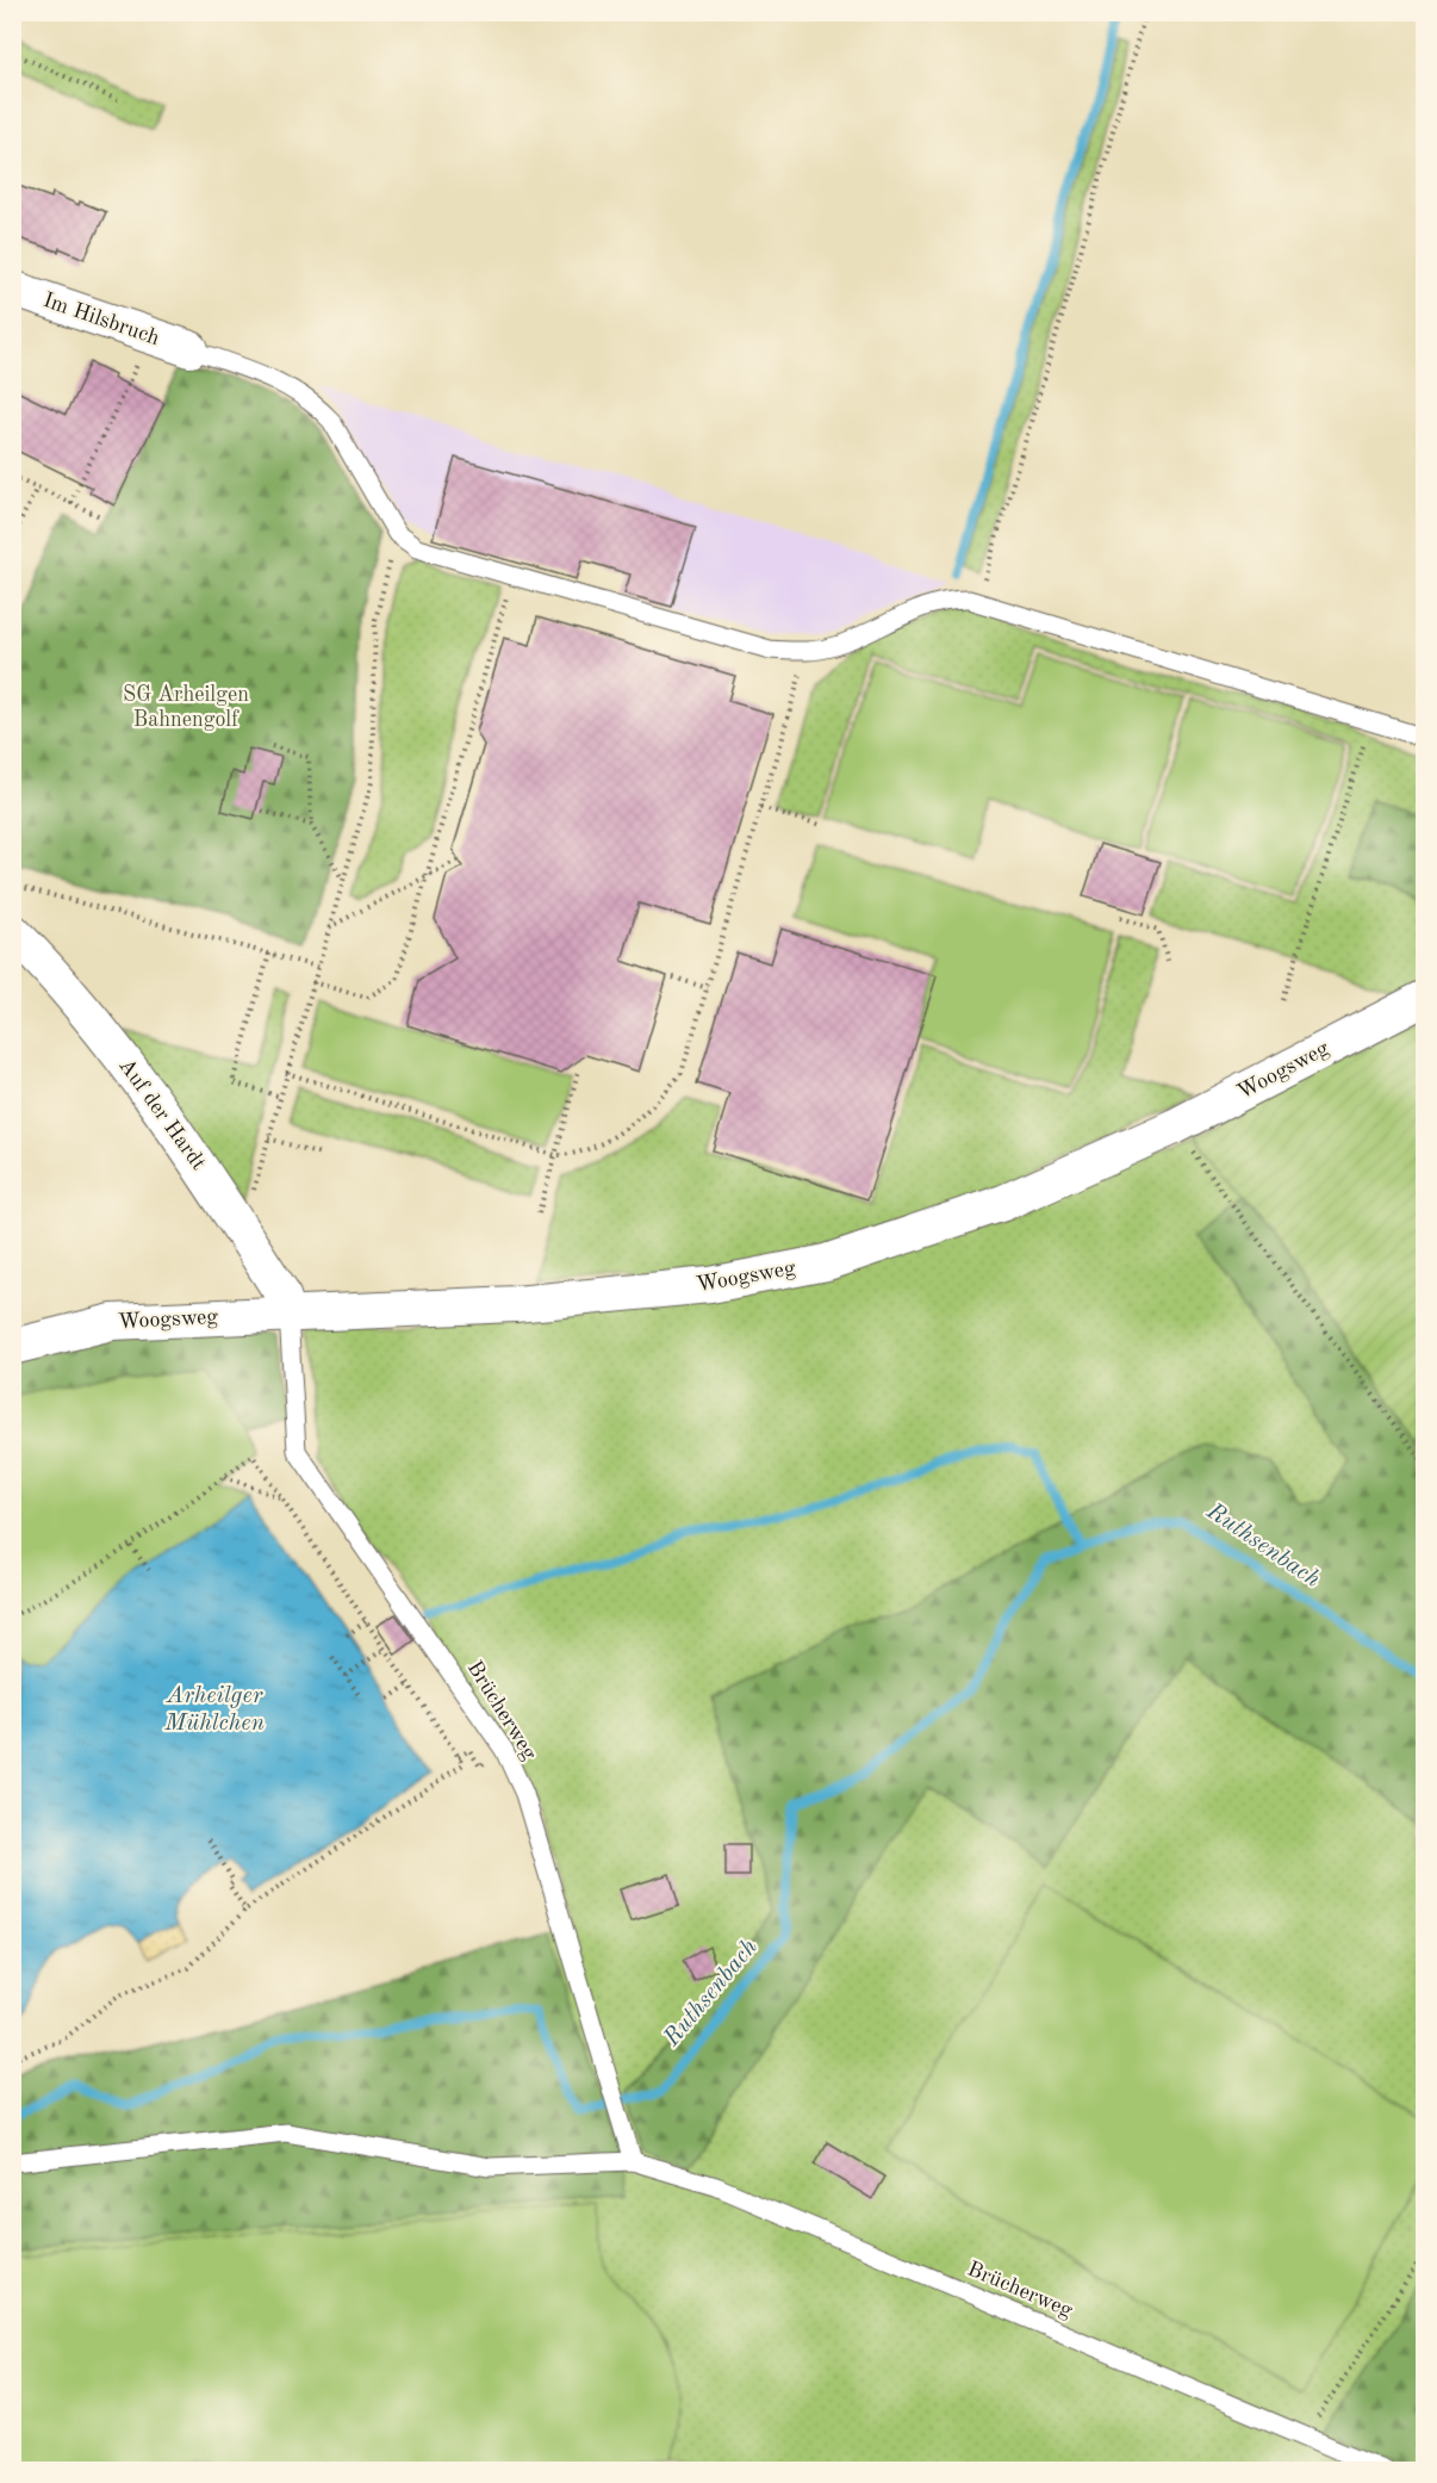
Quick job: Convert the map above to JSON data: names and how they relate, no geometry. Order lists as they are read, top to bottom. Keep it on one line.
{"streets":{"street":["Im Hilsbruch","Woogsweg","Auf der Hardt"],"lane":["Brücherweg"]},"crossings":[["Woogsweg","Auf der Hardt"],["Woogsweg","Brücherweg"],["Auf der Hardt","Brücherweg"]],"water":["Ruthsenbach","Arheilger Mühlchen"],"parks":["SG Arheilgen Bahnengolf"]}
